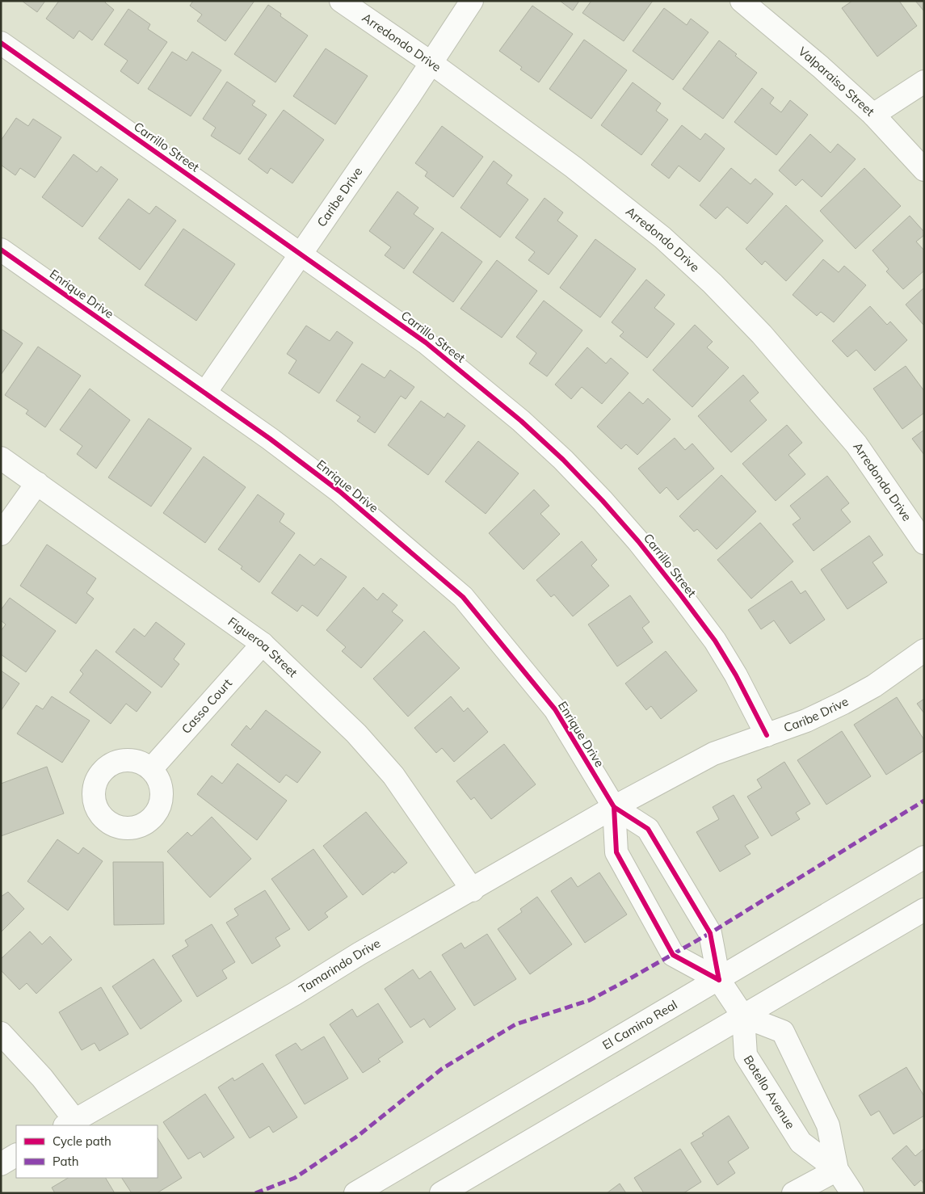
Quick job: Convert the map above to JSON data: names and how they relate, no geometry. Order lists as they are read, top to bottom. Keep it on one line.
{"streets":{"street":["Arredondo Drive","Valparaiso Street","Carrillo Street","Caribe Drive","Enrique Drive","Figueroa Street","Casso Court","Tamarindo Drive","El Camino Real","Botello Avenue"]},"crossings":[["Arredondo Drive","Caribe Drive"],["Carrillo Street","Caribe Drive"],["Caribe Drive","Enrique Drive"],["Caribe Drive","Tamarindo Drive"],["Enrique Drive","Tamarindo Drive"],["Enrique Drive","El Camino Real"],["Figueroa Street","Casso Court"],["Figueroa Street","Tamarindo Drive"]],"legend":["Cycle path","Path"]}
